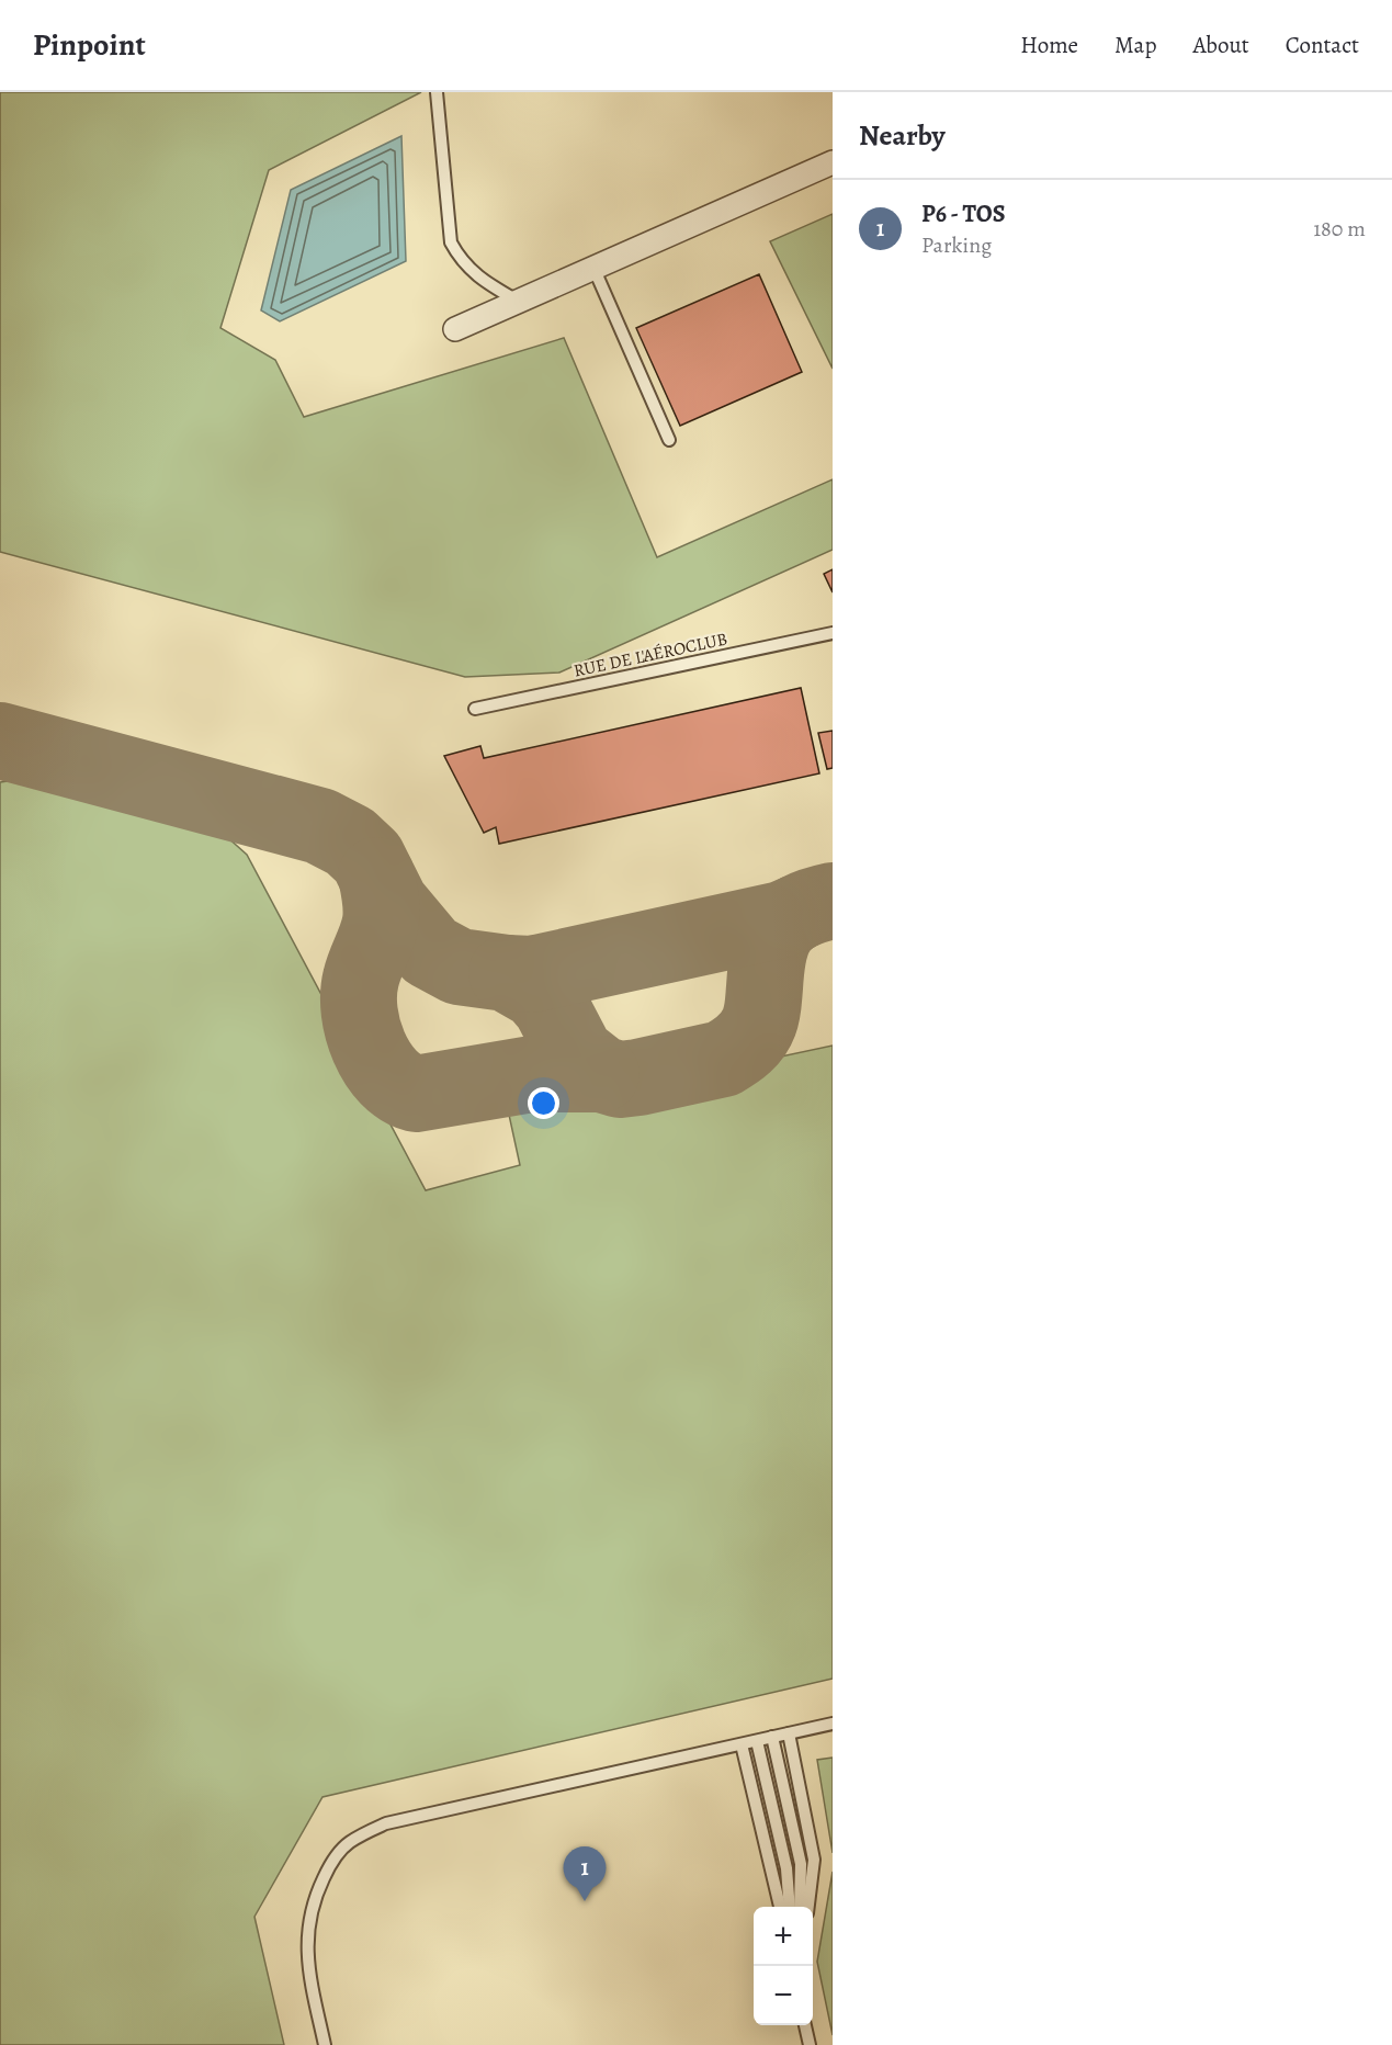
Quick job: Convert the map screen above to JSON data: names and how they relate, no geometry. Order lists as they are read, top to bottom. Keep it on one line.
{"streets":{"lane":["RUE DE L'AÉROCLUB"]},"page":{"header":"Pinpoint","nav":["Home","Map","About","Contact"],"heading":"Nearby","list":[{"mark":"1","name":"P6 - TOS","note":"Parking","value":"180 m"}],"pins":"1","map_buttons":["+","−"]}}
